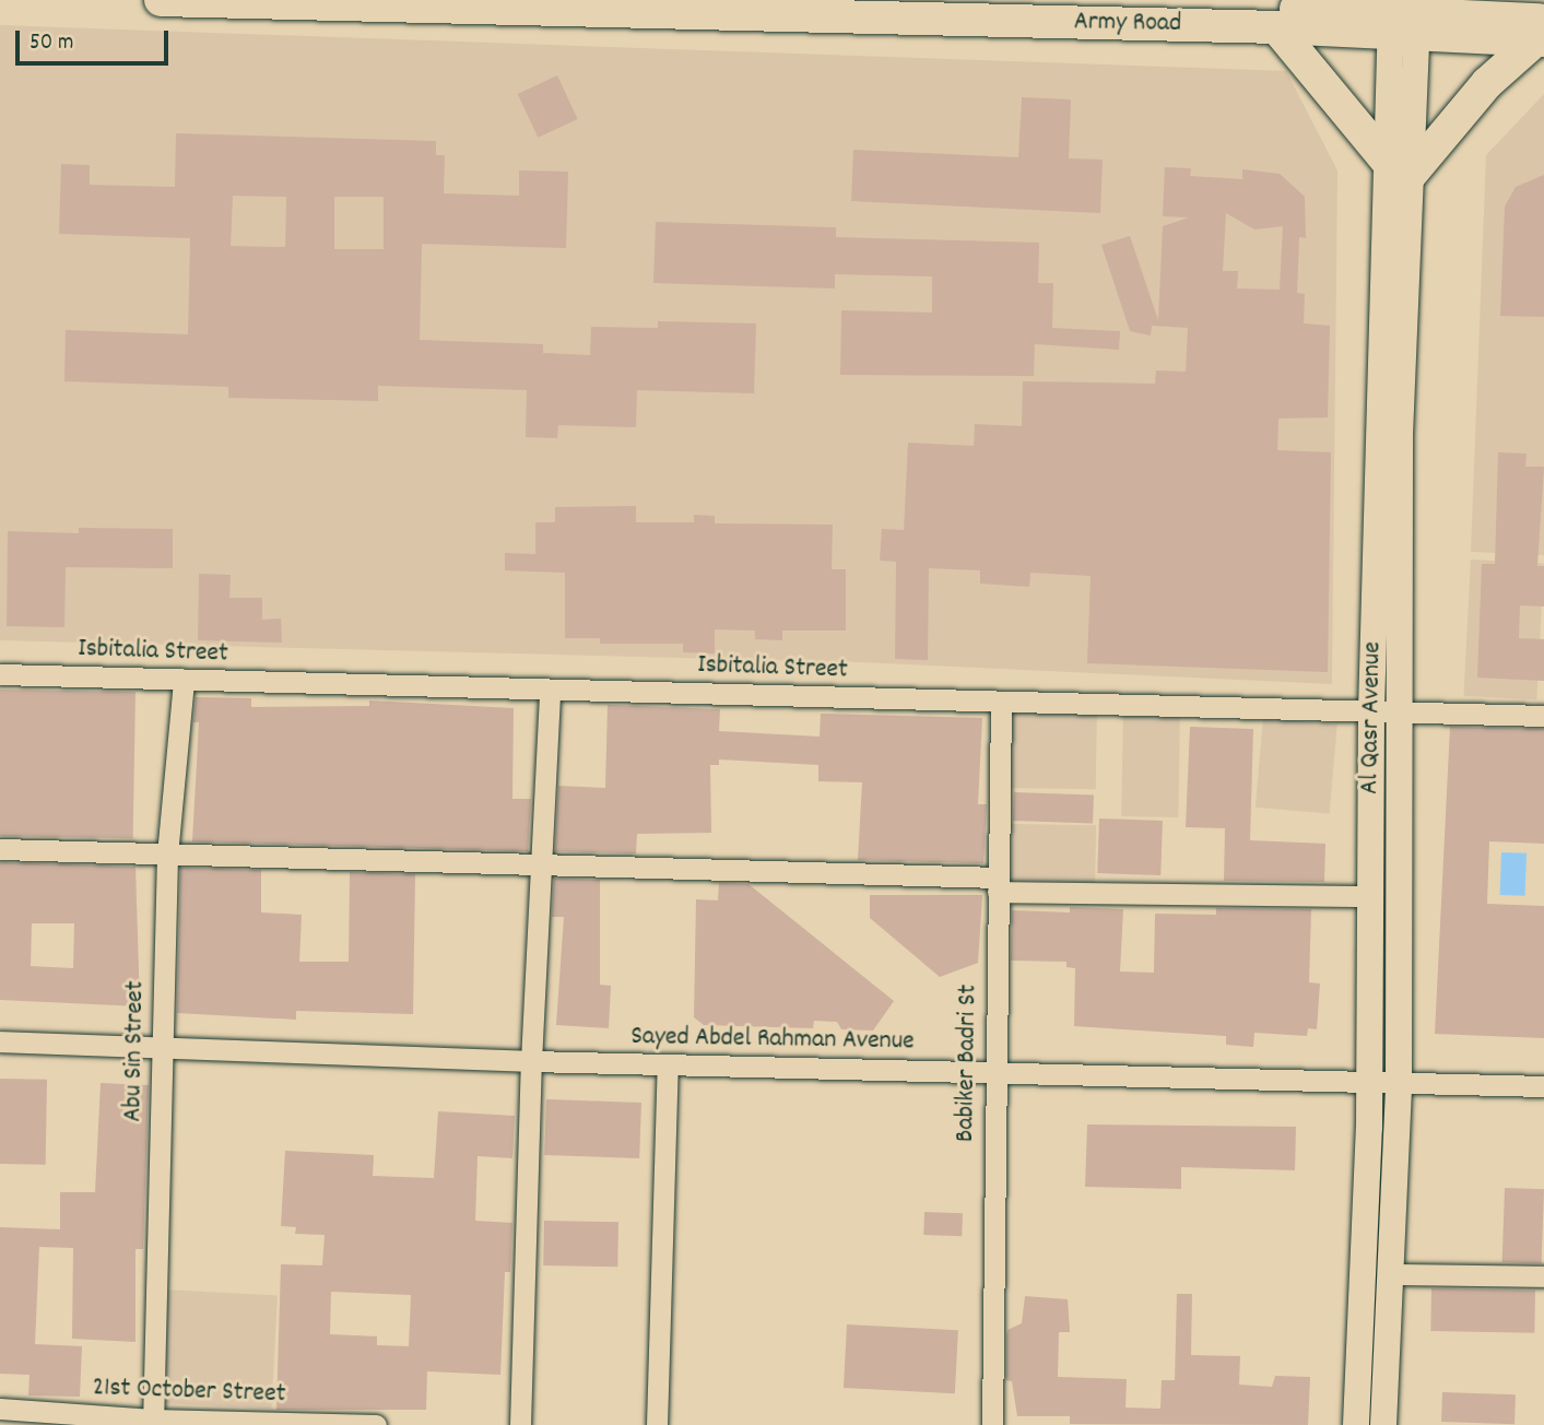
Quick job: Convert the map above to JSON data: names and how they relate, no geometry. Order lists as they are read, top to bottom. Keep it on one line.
{"streets":{"highway":["Army Road"],"main road":["Al Qasr Avenue"],"street":["Isbitalia Street","Sayed Abdel Rahman Avenue","Abu Sin Street","Babiker Badri St","21st October Street"]},"crossings":[["Army Road","Al Qasr Avenue"],["Isbitalia Street","Al Qasr Avenue"],["Isbitalia Street","Abu Sin Street"],["Isbitalia Street","Babiker Badri St"],["Al Qasr Avenue","Sayed Abdel Rahman Avenue"],["Sayed Abdel Rahman Avenue","Abu Sin Street"],["Sayed Abdel Rahman Avenue","Babiker Badri St"],["Abu Sin Street","21st October Street"]],"scale_bar":"50 m"}
